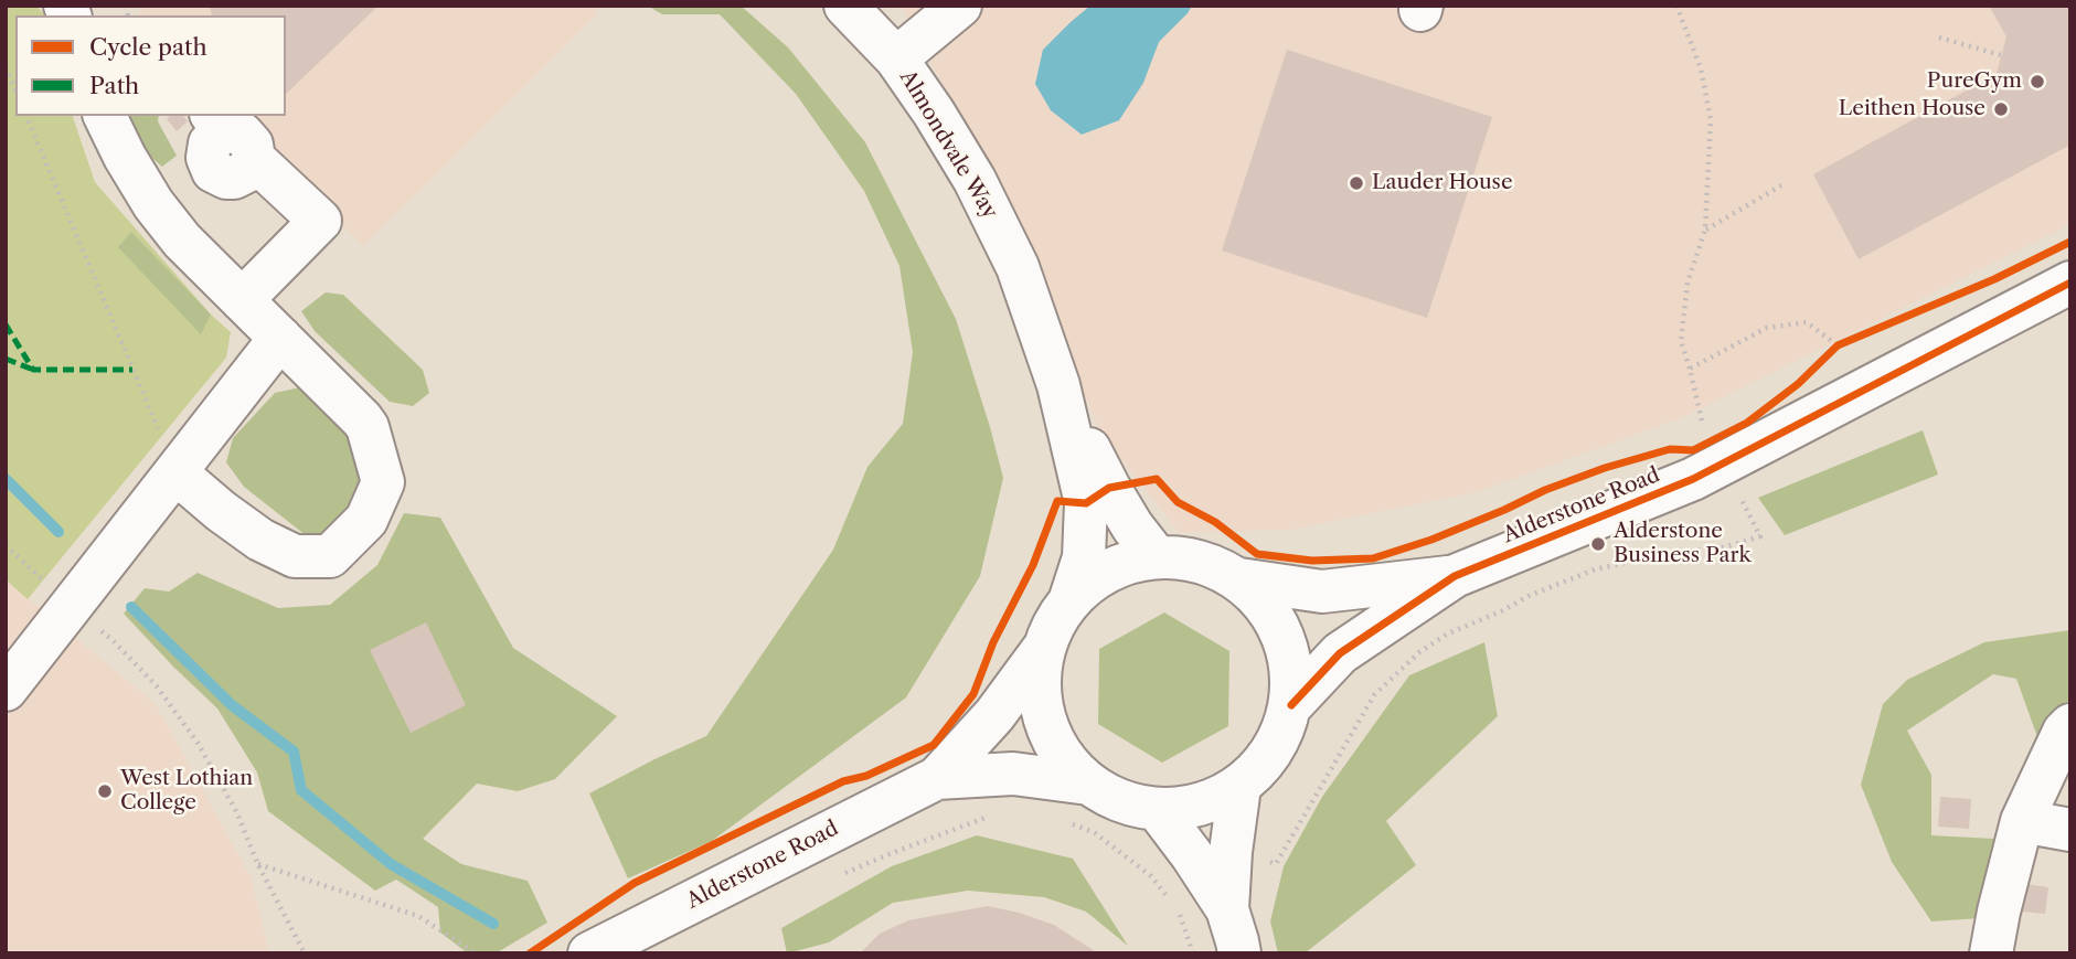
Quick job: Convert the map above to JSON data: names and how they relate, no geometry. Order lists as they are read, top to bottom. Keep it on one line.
{"streets":{"street":["Almondvale Way","Alderstone Road"]},"crossings":[["Almondvale Way","Alderstone Road"]],"places":["PureGym","Leithen House","Lauder House","Alderstone Business Park","West Lothian College"],"legend":["Cycle path","Path"]}
